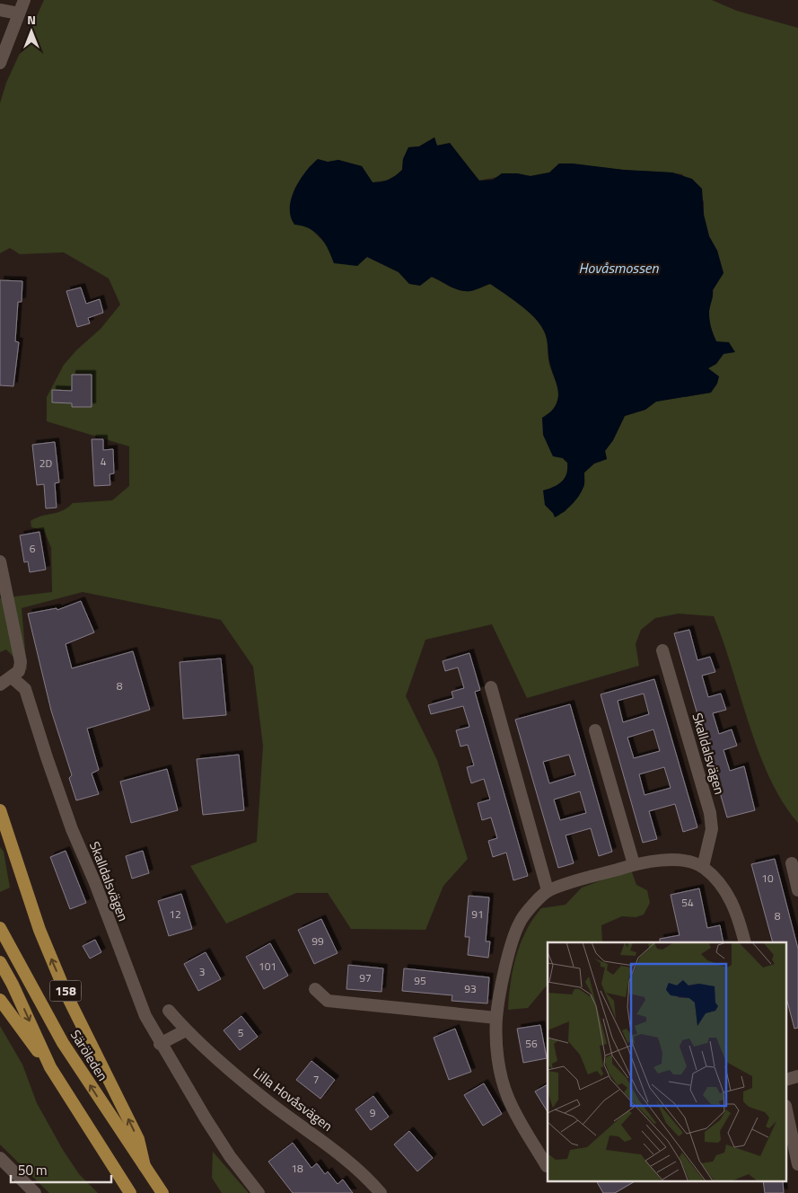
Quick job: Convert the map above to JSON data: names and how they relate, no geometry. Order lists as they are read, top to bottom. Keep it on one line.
{"streets":{"main road":["158","Säröleden"],"street":["Skalldalsvägen","Lilla Hovåsvägen"]},"crossings":[["158","Säröleden"]],"water":["Hovåsmossen"],"house_numbers":["4","2D","6","8","10","54","12","91","8","99","101","3","97","95","93","5","56","7","9","18"],"scale_bar":"50 m","north":"top"}
